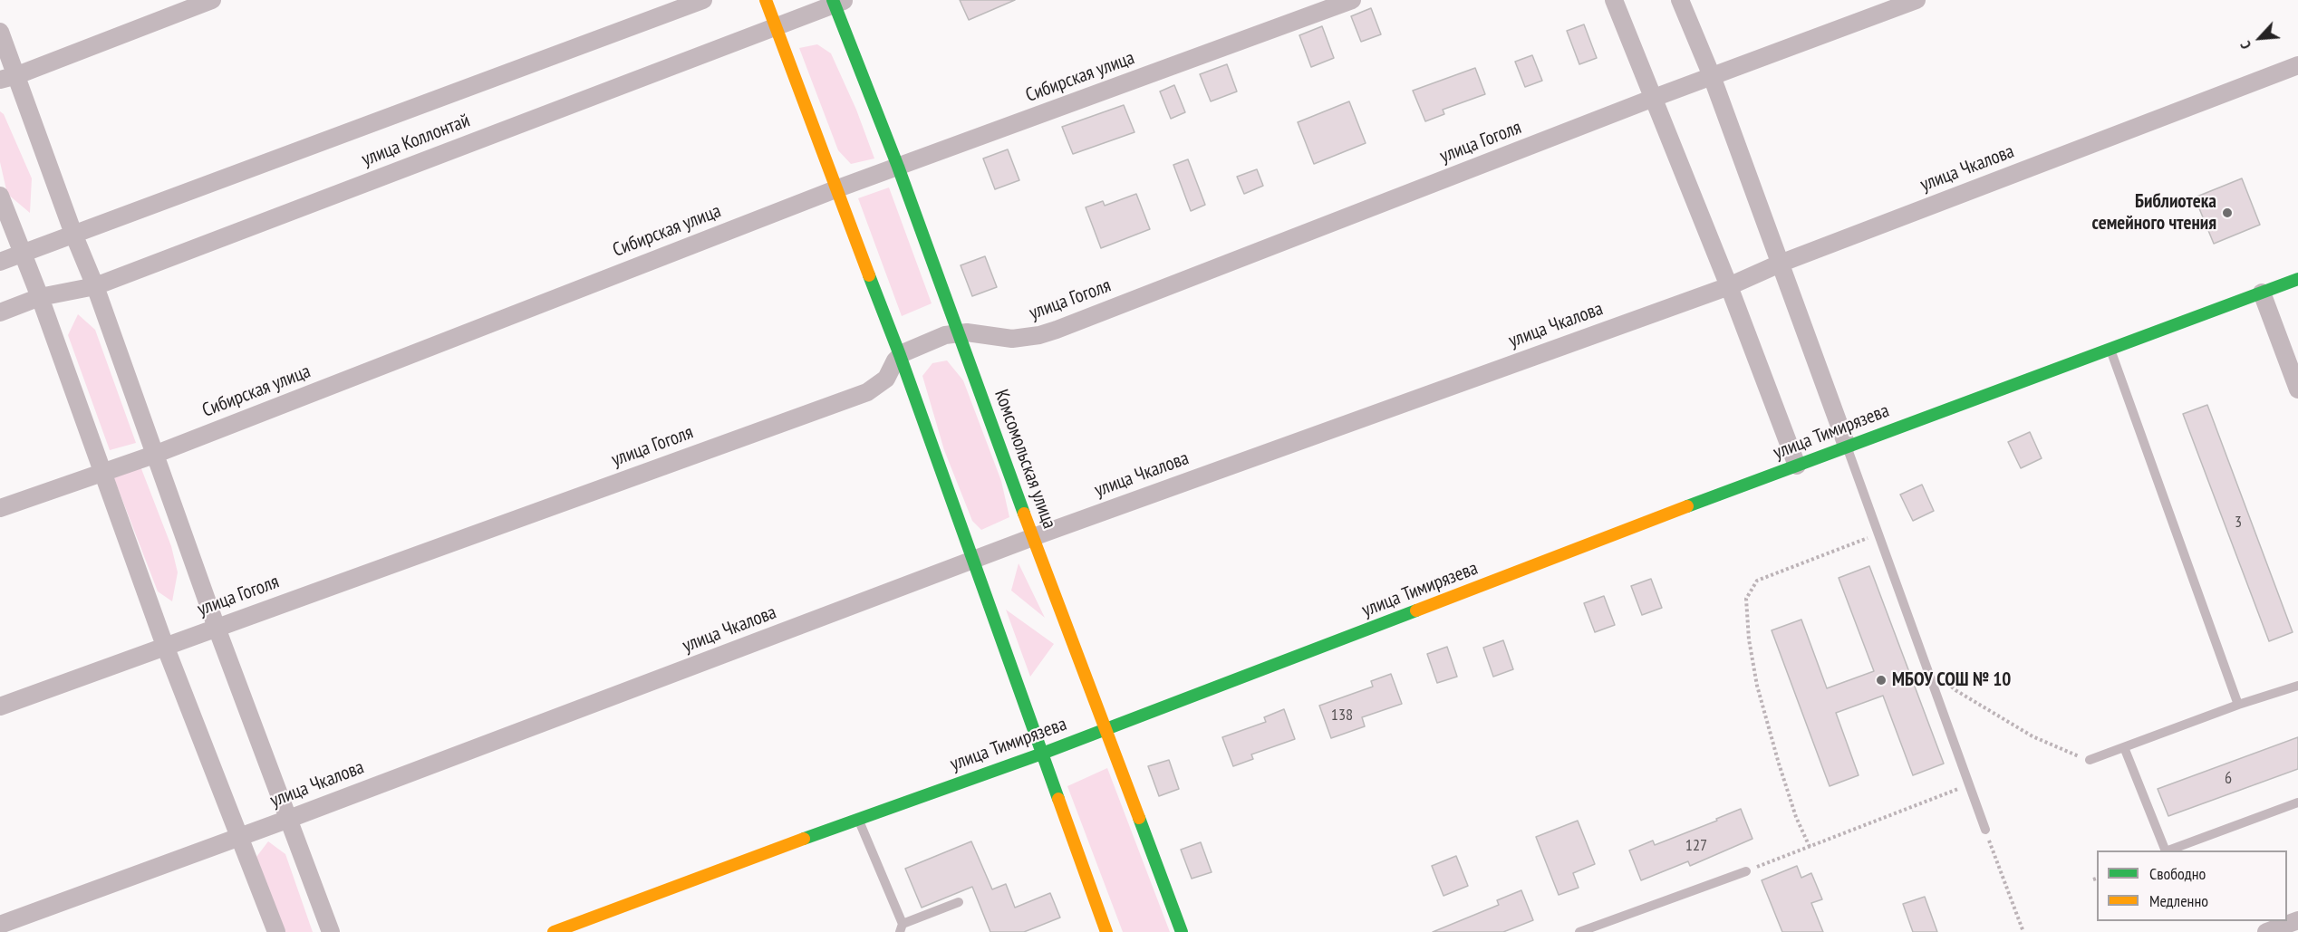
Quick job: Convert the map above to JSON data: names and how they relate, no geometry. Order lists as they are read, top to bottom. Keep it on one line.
{"streets":{"street":["Сибирская улица","улица Коллонтай","улица Гоголя","улица Чкалова","улица Тимирязева","Комсомольская улица"]},"crossings":[["Сибирская улица","Комсомольская улица"],["улица Коллонтай","Комсомольская улица"],["улица Гоголя","Комсомольская улица"],["улица Чкалова","Комсомольская улица"],["улица Тимирязева","Комсомольская улица"]],"places":["Библиотека семейного чтения","МБОУ СОШ № 10"],"house_numbers":["3","138","6","127"],"legend":["Свободно","Медленно"],"north":"bottom left"}
